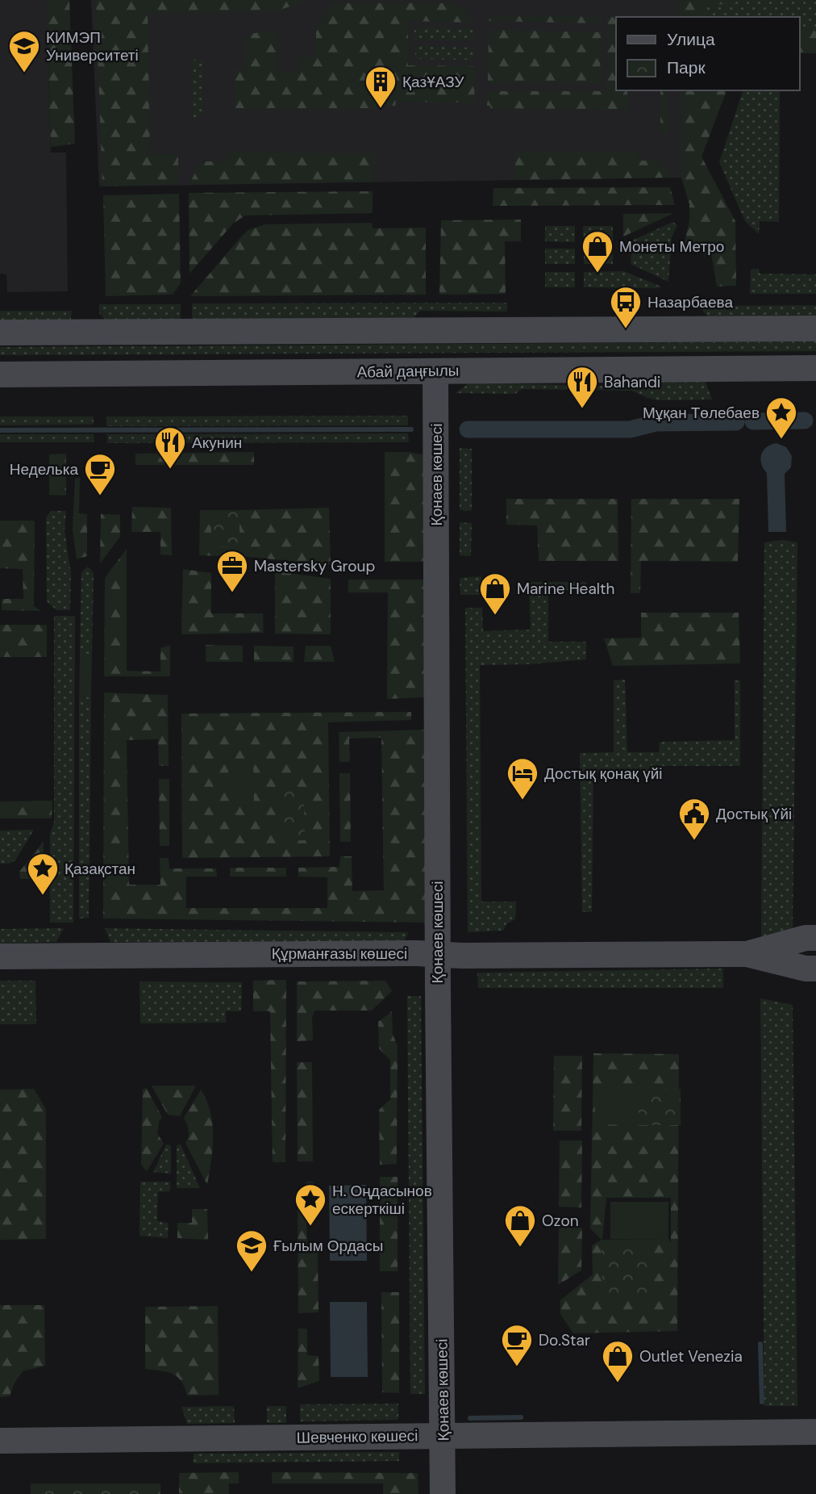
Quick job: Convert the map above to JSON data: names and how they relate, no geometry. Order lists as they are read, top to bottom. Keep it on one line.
{"streets":{"street":["Абай даңғылы","Қонаев көшесі","Құрманғазы көшесі","Шевченко көшесі"]},"crossings":[["Абай даңғылы","Қонаев көшесі"],["Қонаев көшесі","Құрманғазы көшесі"],["Қонаев көшесі","Шевченко көшесі"]],"places":{"school or university":["КИМЭП Университеті","Ғылым Ордасы"],"building":["ҚазҰАЗУ"],"shop":["Монеты Метро","Marine Health","Ozon","Outlet Venezia"],"bus stop":["Назарбаева"],"restaurant":["Bahandi","Акунин"],"place":["Мұқан Төлебаев","Қазақстан","Н. Оңдасынов ескерткіші"],"cafe":["Неделька","Do.Star"],"office":["Mastersky Group"],"hotel":["Достық қонақ үйі"],"public building":["Достық Үйі"]},"legend":["Улица","Парк"]}
